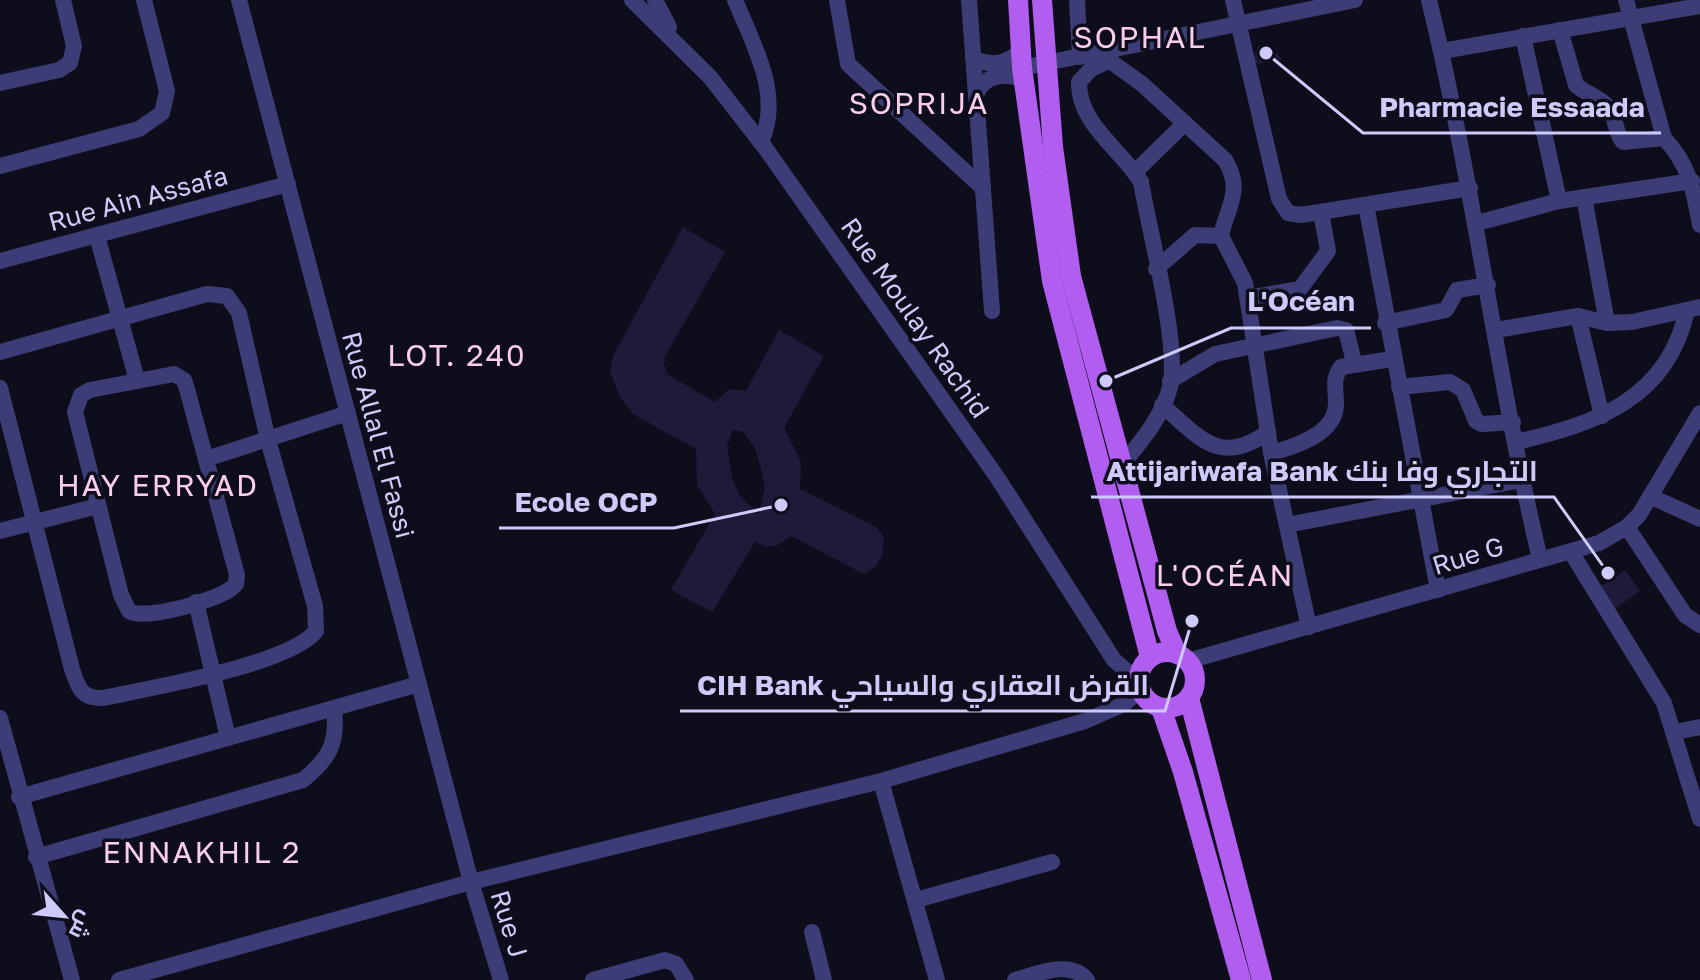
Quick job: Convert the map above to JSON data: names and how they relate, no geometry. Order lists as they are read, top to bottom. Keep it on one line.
{"streets":{"street":["Rue Ain Assafa","Rue Moulay Rachid","Rue Allal El Fassi","Rue G","Rue J"]},"crossings":[["Rue Ain Assafa","Rue Allal El Fassi"],["Rue Moulay Rachid","Rue G"],["Rue Allal El Fassi","Rue J"]],"districts":["SOPHAL","SOPRIJA","LOT. 240","HAY ERRYAD","L'OCÉAN","ENNAKHIL 2"],"places":["Pharmacie Essaada","L'Océan","Ecole OCP","Attijariwafa Bank التجاري وفا بنك","CIH Bank القرض العقاري والسياحي"],"north":"bottom right"}
